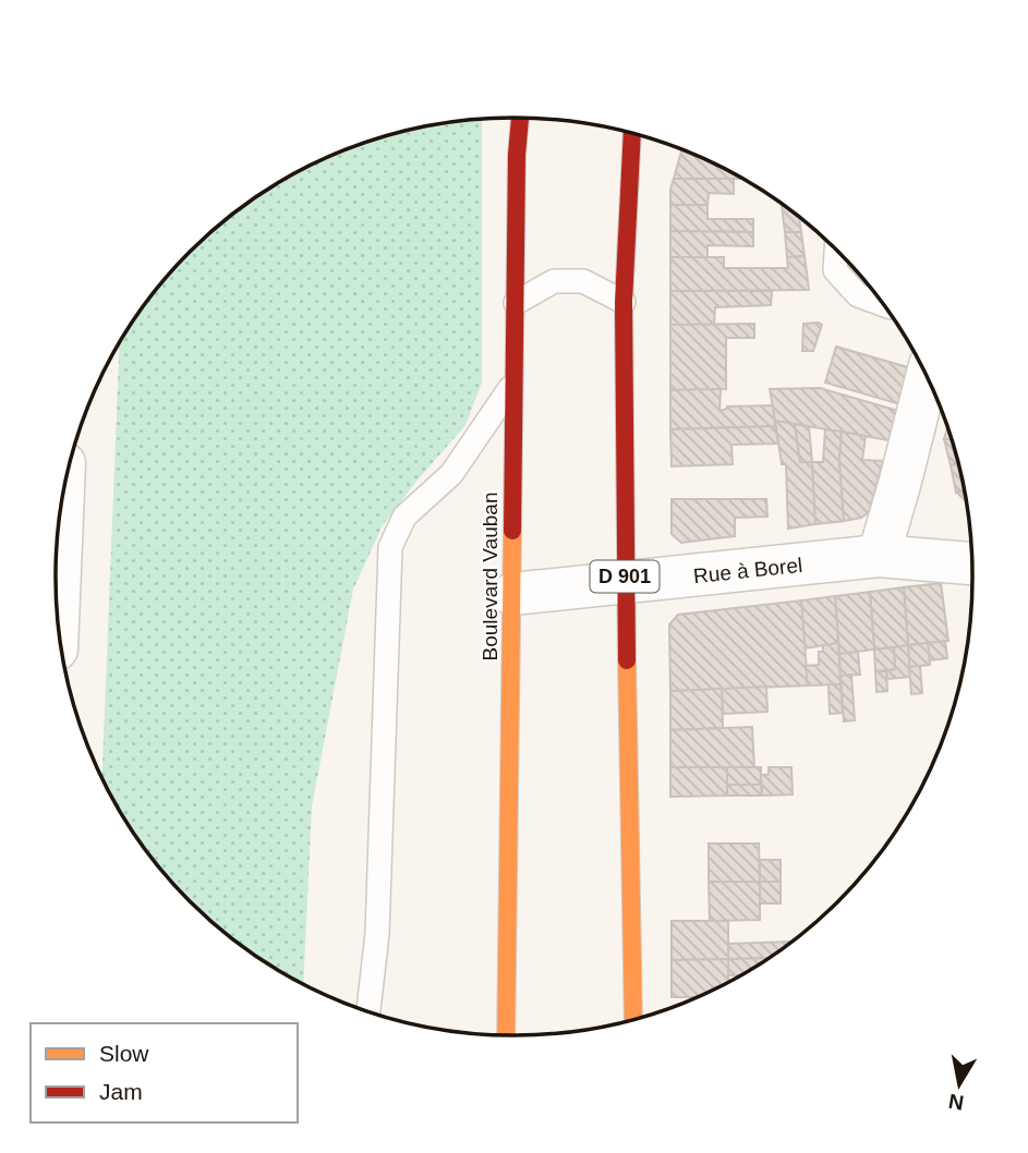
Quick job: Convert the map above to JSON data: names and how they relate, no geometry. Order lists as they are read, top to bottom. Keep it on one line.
{"streets":{"main road":["Boulevard Vauban","D 901"],"street":["Rue à Borel"]},"crossings":[["Rue à Borel","Boulevard Vauban"],["Rue à Borel","D 901"]],"legend":["Slow","Jam"],"north":"bottom"}
